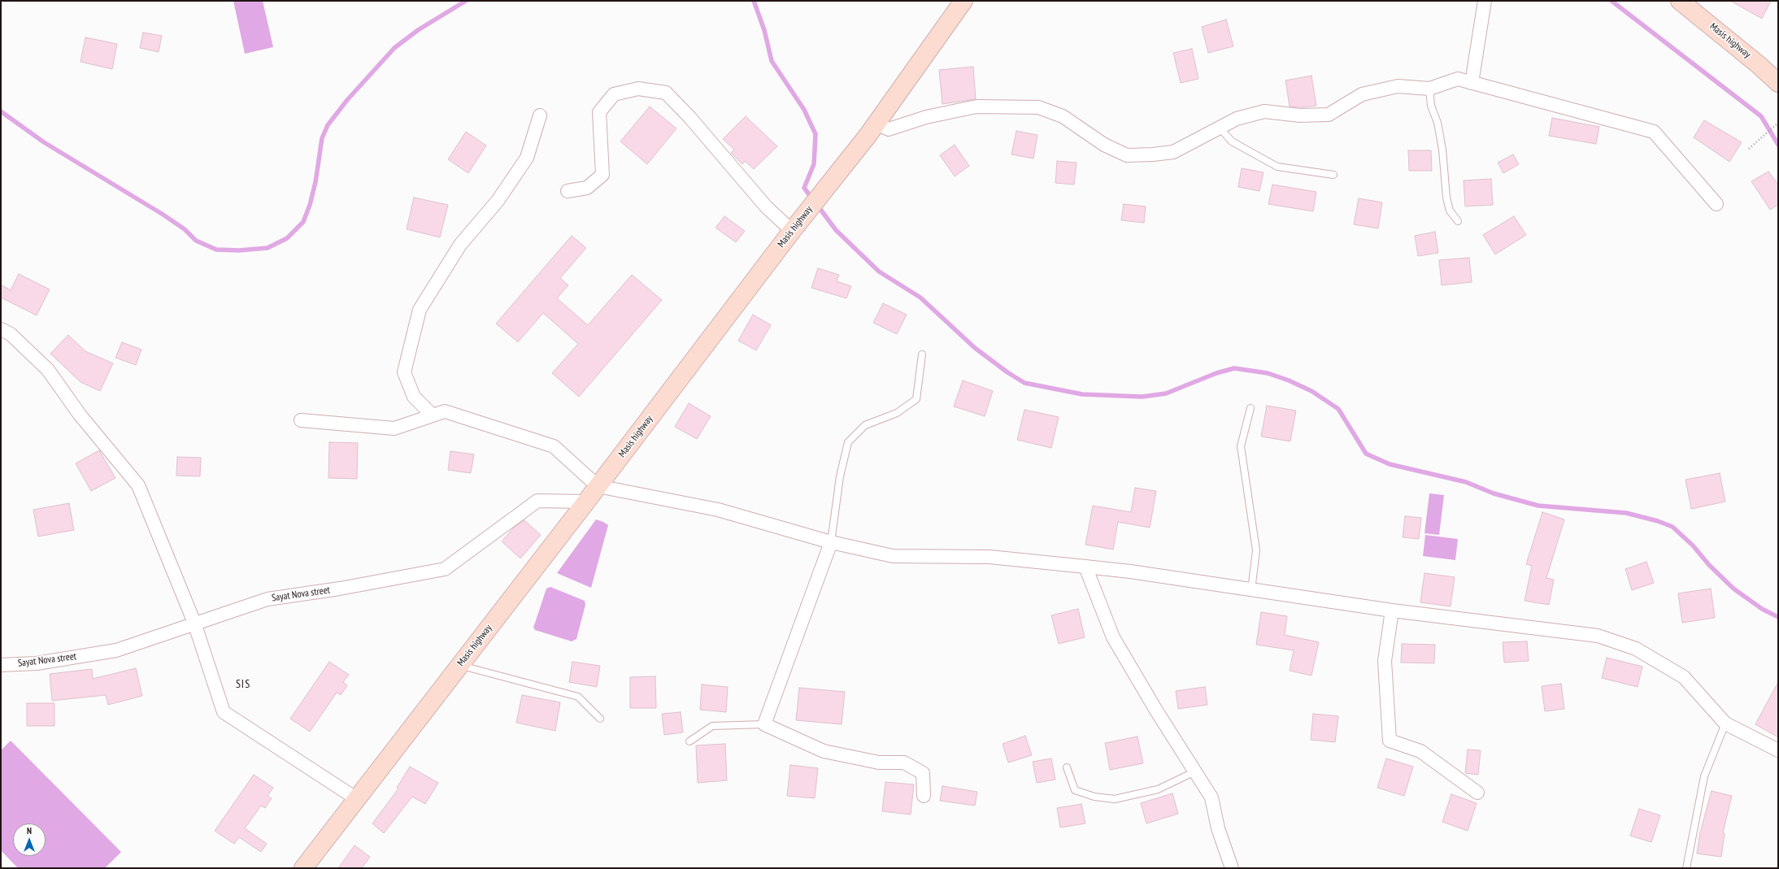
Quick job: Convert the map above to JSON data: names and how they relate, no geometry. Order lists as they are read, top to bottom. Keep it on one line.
{"streets":{"main road":["Masis highway"],"street":["Sayat Nova street"]},"crossings":[["Masis highway","Sayat Nova street"]],"districts":["SIS"],"north":"top"}
